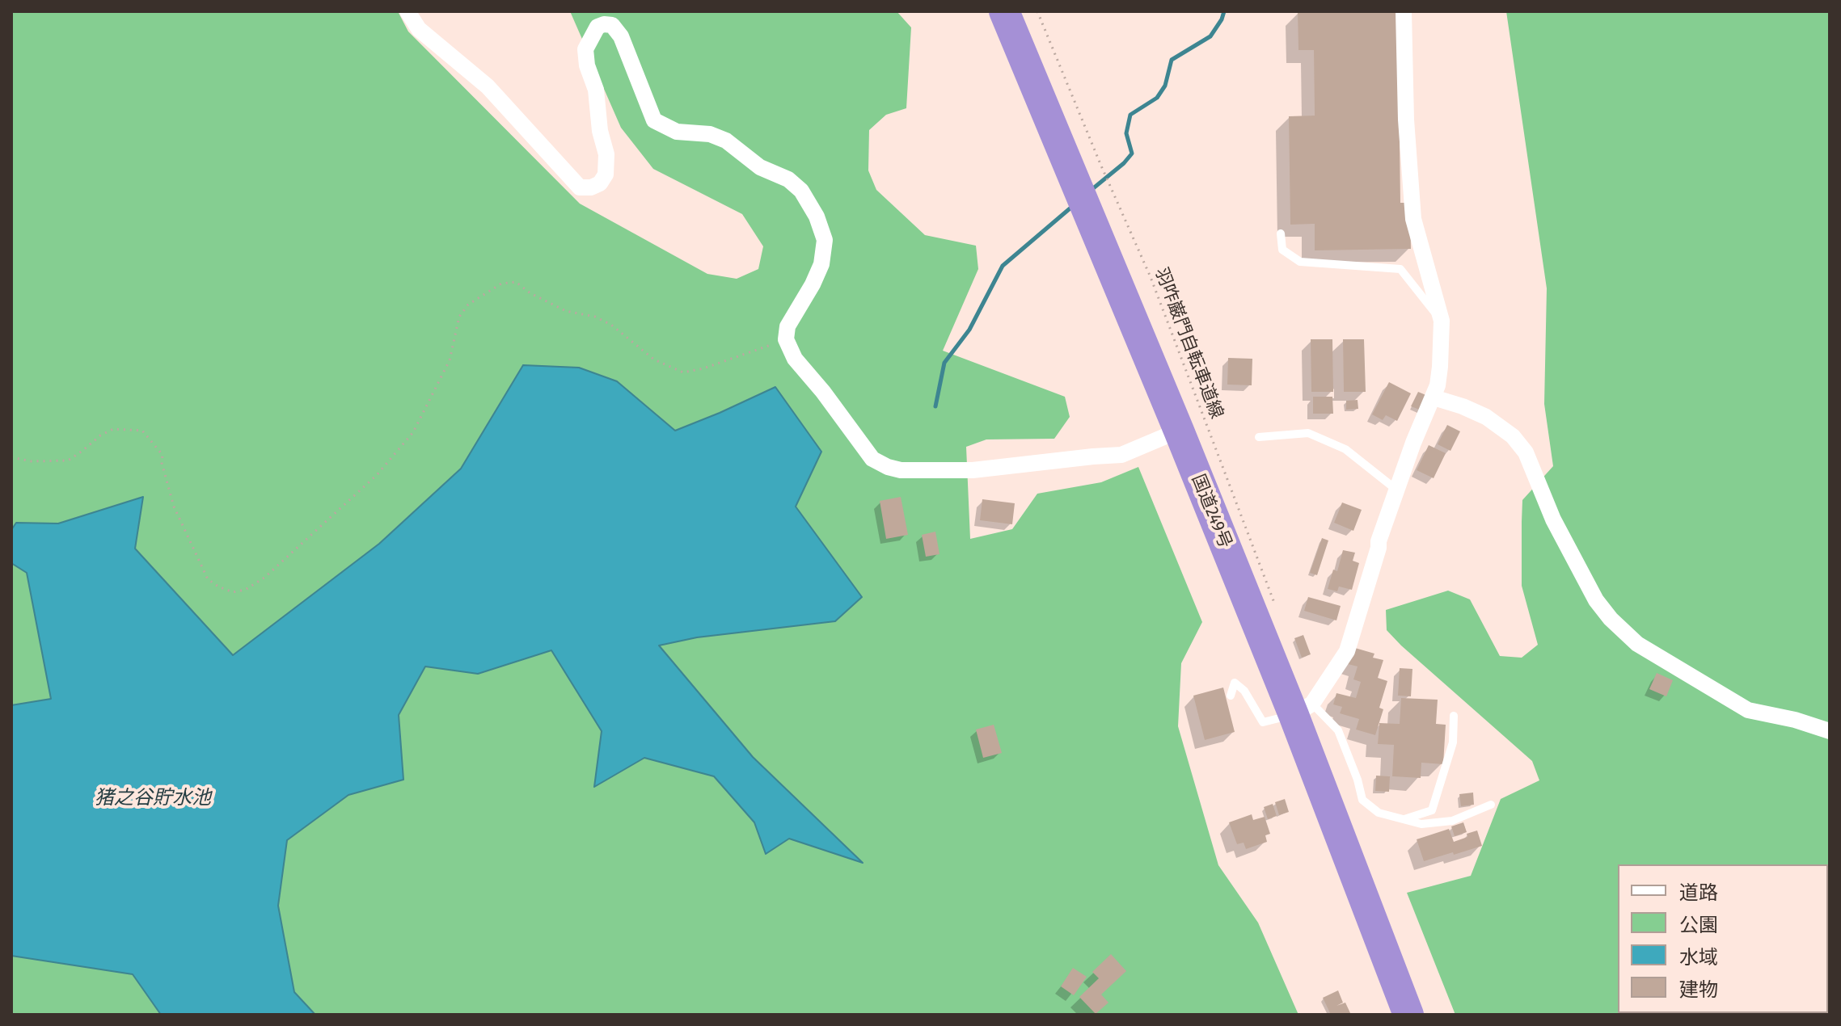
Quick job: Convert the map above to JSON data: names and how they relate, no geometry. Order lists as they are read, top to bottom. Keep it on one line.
{"streets":{"highway":["国道249号"],"path":["羽咋巌門自転車道線"]},"water":["猪之谷貯水池"],"legend":["道路","公園","水域","建物"]}
